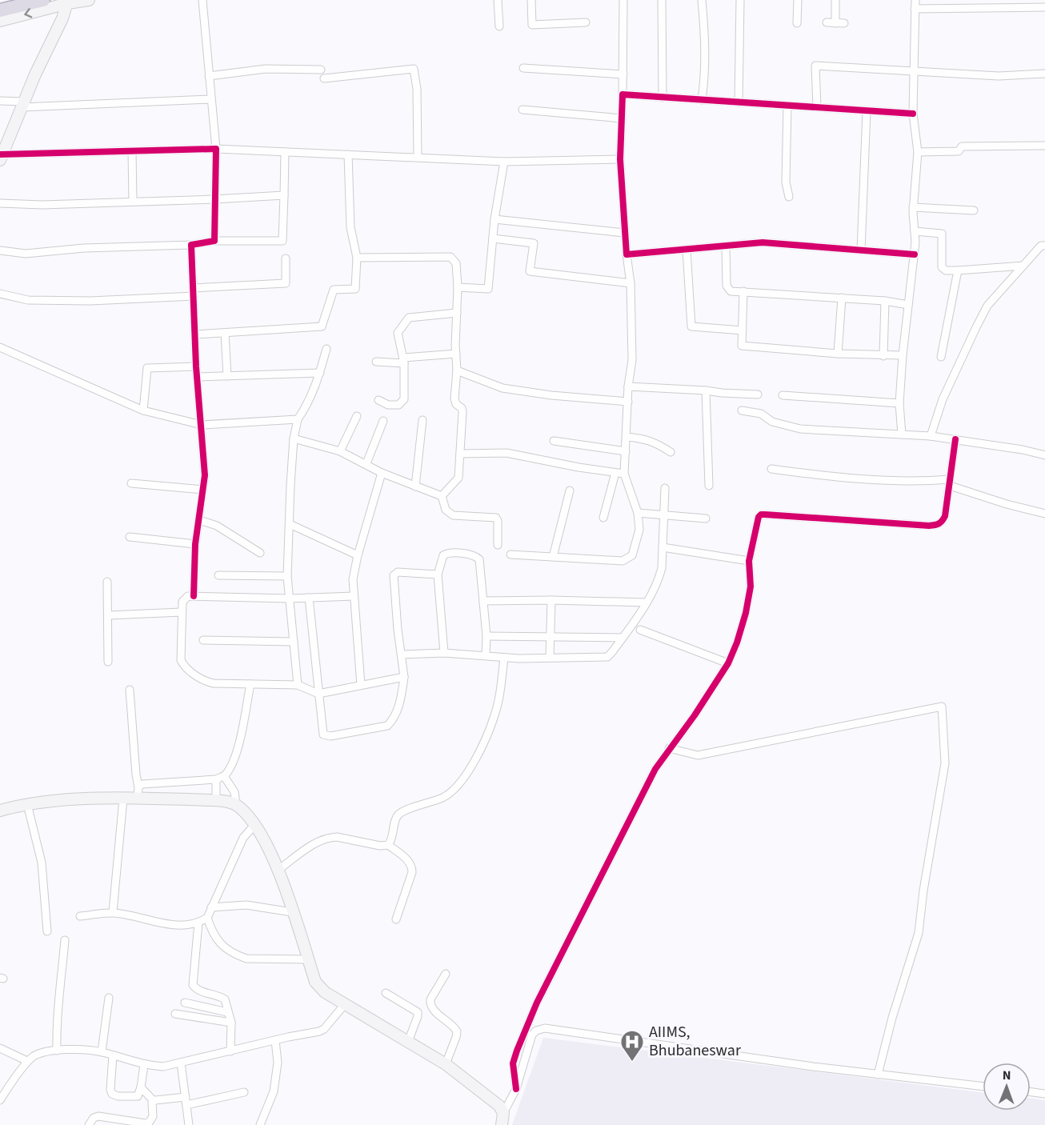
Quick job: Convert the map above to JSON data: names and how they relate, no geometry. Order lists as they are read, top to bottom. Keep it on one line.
{"places":{"hospital":["AIIMS, Bhubaneswar"]},"north":"top"}
